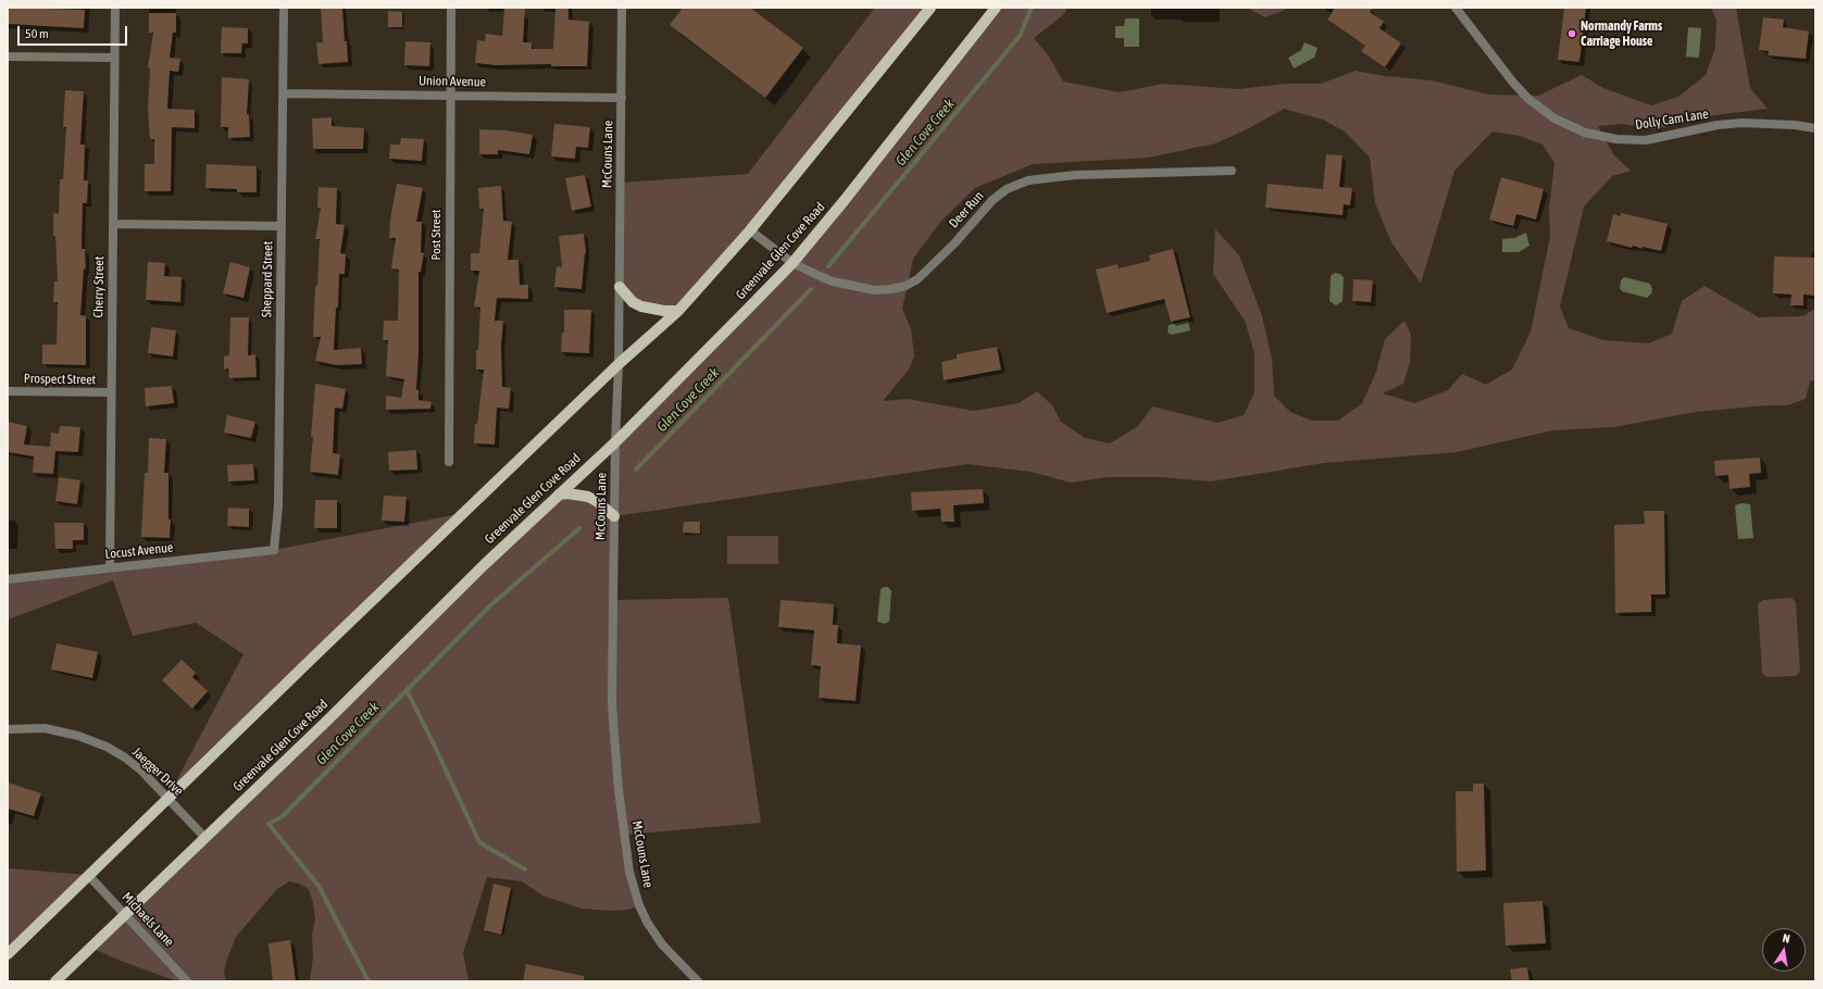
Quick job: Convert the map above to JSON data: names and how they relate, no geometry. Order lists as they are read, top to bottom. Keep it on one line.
{"streets":{"main road":["Greenvale Glen Cove Road"],"street":["Union Avenue","Dolly Cam Lane","McCouns Lane","Deer Run","Post Street","Sheppard Street","Cherry Street","Prospect Street","Locust Avenue","Jaegger Drive","Michaels Lane"]},"crossings":[["Union Avenue","McCouns Lane"],["Union Avenue","Post Street"],["Union Avenue","Sheppard Street"],["McCouns Lane","Greenvale Glen Cove Road"],["Deer Run","Greenvale Glen Cove Road"],["Greenvale Glen Cove Road","Jaegger Drive"],["Greenvale Glen Cove Road","Michaels Lane"],["Sheppard Street","Locust Avenue"],["Cherry Street","Prospect Street"],["Cherry Street","Locust Avenue"]],"water":["Glen Cove Creek"],"places":["Normandy Farms Carriage House"],"scale_bar":"50 m","north":"top"}
